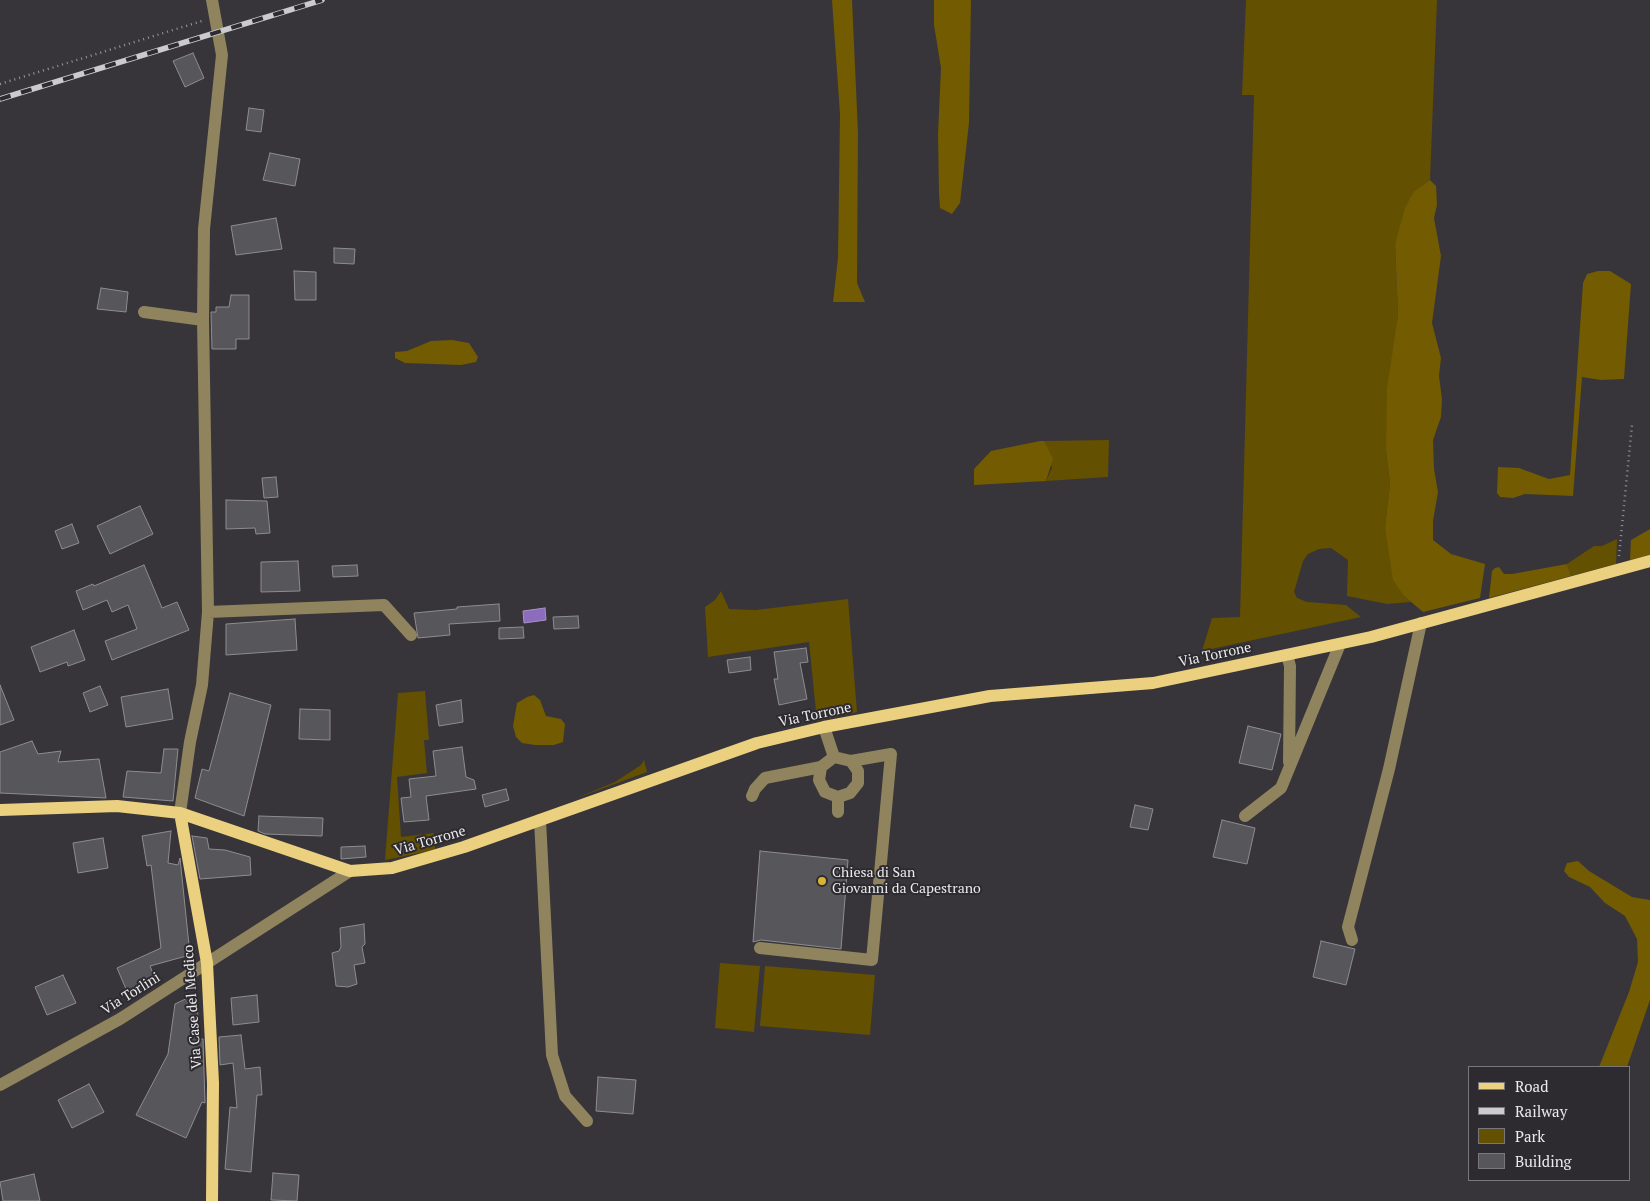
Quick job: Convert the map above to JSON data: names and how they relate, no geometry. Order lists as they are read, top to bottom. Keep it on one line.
{"streets":{"main road":["Via Torrone","Via Case del Medico"],"street":["Via Torlini"]},"crossings":[["Via Torrone","Via Torlini"],["Via Torrone","Via Case del Medico"],["Via Torlini","Via Case del Medico"]],"places":["Chiesa di San Giovanni da Capestrano"],"legend":["Road","Railway","Park","Building"]}
